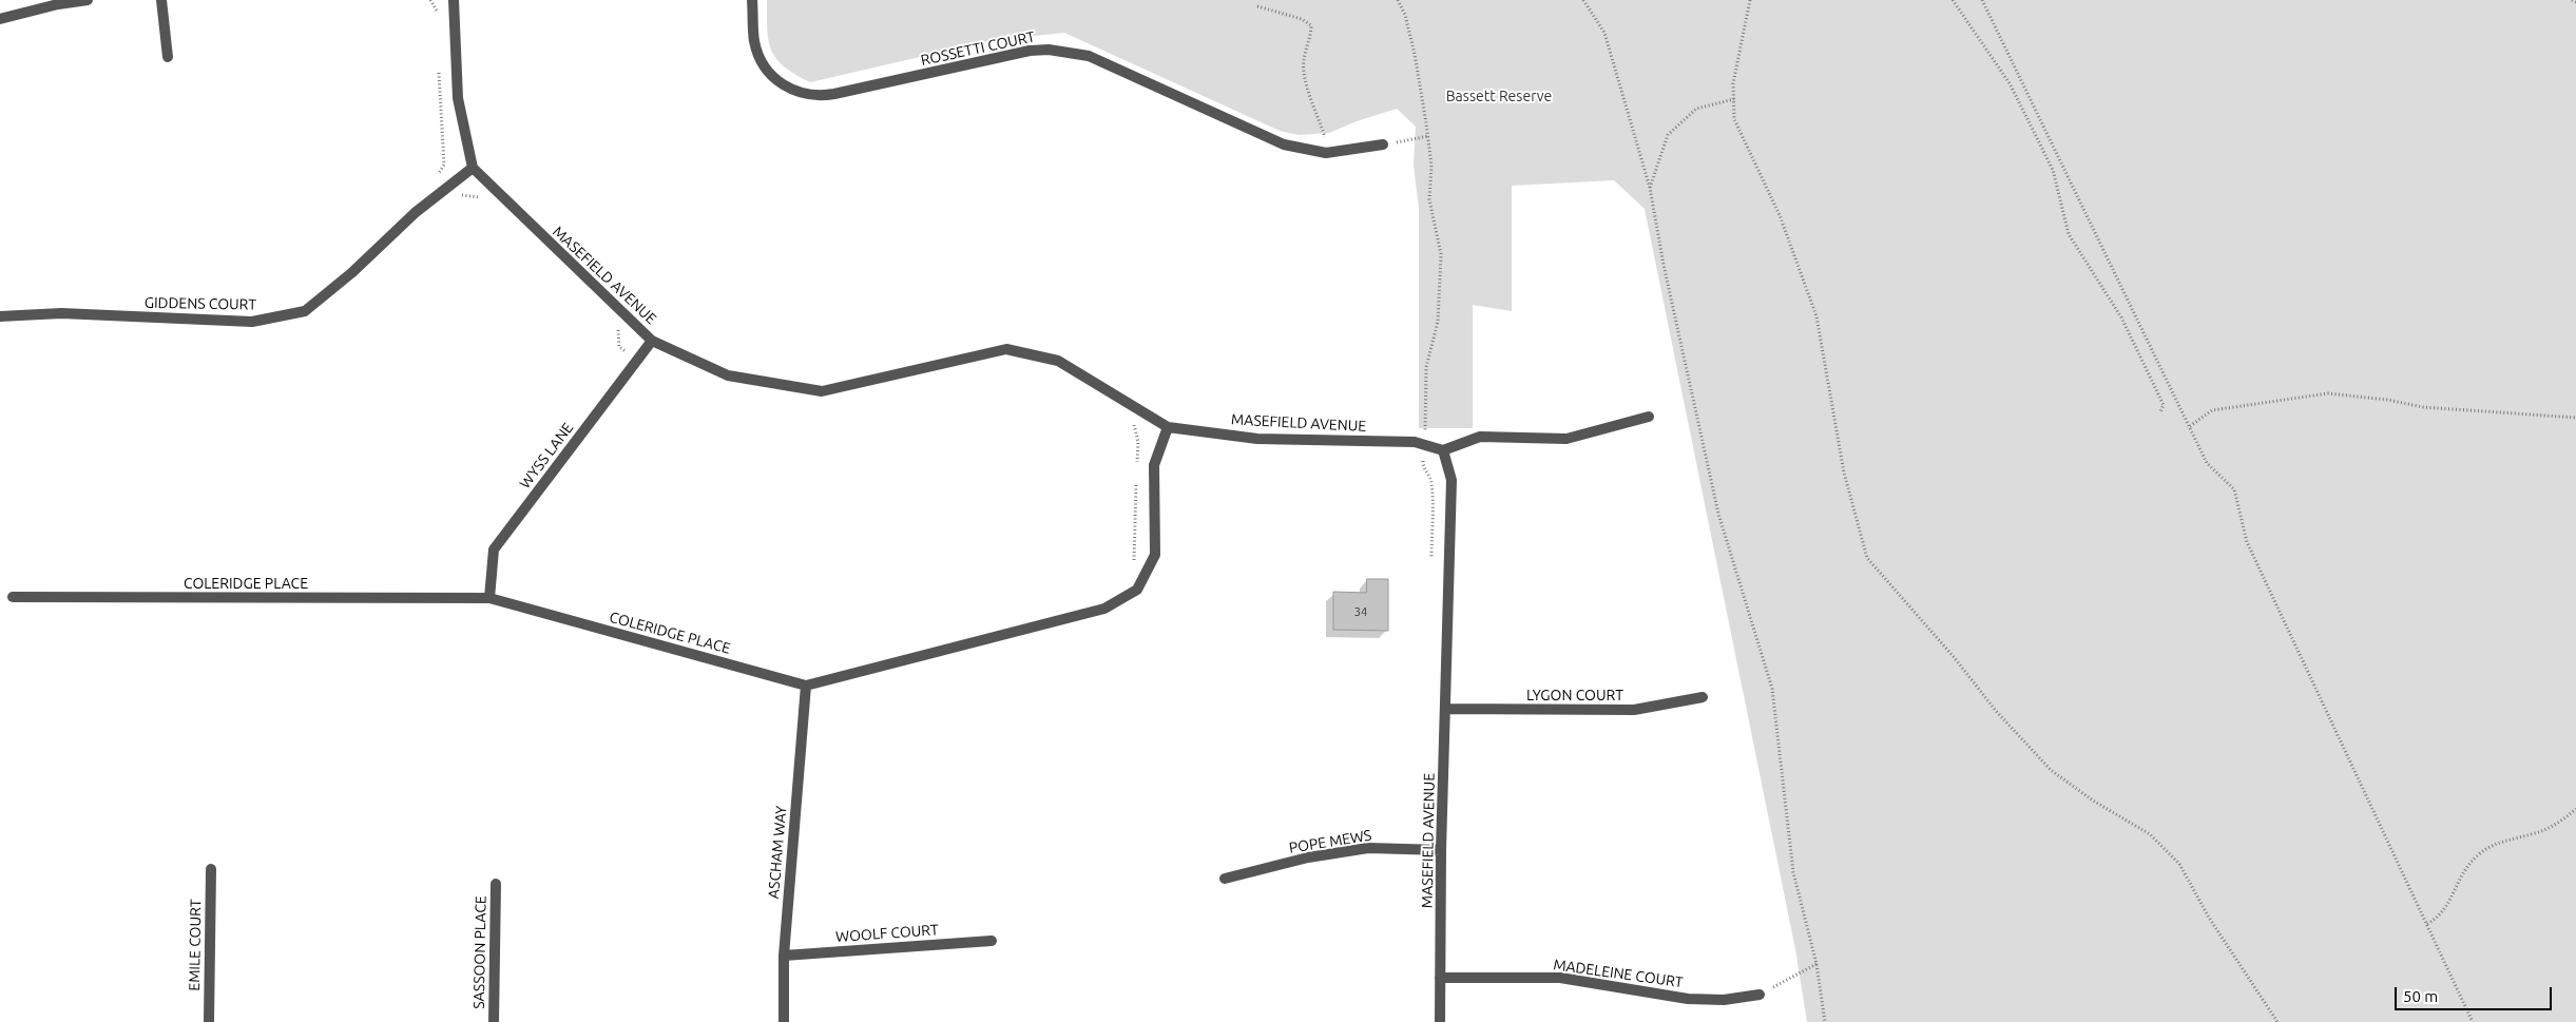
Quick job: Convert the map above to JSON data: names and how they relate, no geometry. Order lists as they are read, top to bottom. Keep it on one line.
{"streets":{"street":["ROSSETTI COURT","MASEFIELD AVENUE","GIDDENS COURT","WYSS LANE","COLERIDGE PLACE","LYGON COURT","POPE MEWS","ASCHAM WAY","WOOLF COURT","EMILE COURT","SASSOON PLACE","MADELEINE COURT"]},"crossings":[["MASEFIELD AVENUE","GIDDENS COURT"],["MASEFIELD AVENUE","WYSS LANE"],["MASEFIELD AVENUE","COLERIDGE PLACE"],["MASEFIELD AVENUE","LYGON COURT"],["MASEFIELD AVENUE","POPE MEWS"],["MASEFIELD AVENUE","MADELEINE COURT"],["WYSS LANE","COLERIDGE PLACE"],["COLERIDGE PLACE","ASCHAM WAY"],["ASCHAM WAY","WOOLF COURT"]],"parks":["Bassett Reserve"],"house_numbers":["34"],"scale_bar":"50 m"}
